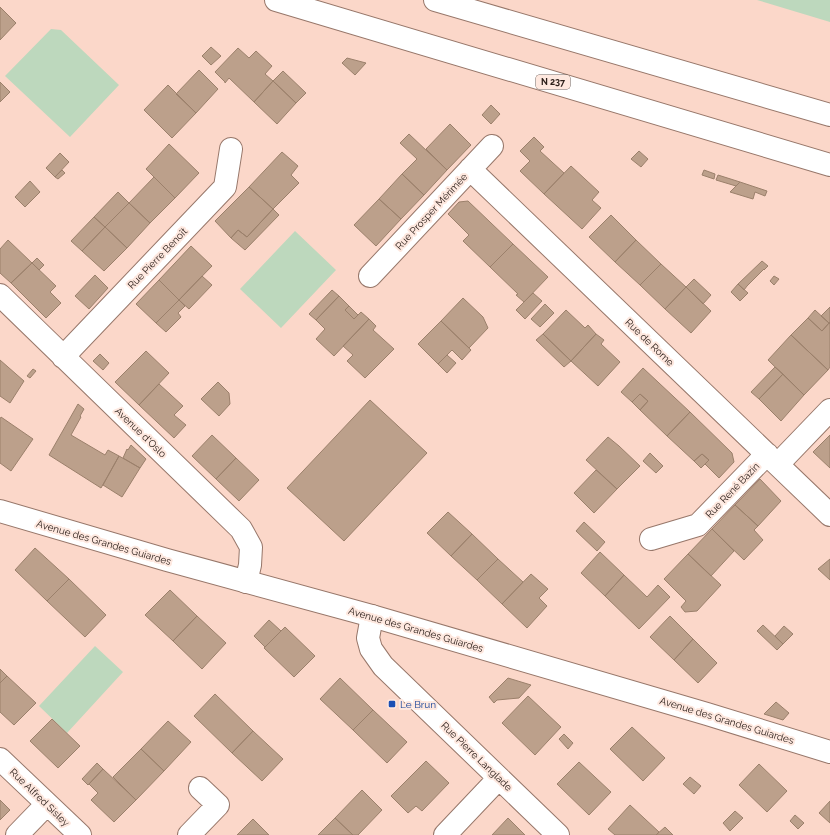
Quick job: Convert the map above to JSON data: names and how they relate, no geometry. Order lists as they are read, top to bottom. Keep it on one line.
{"streets":{"main road":["N 237","Rue Prosper Mérimée","Rue Pierre Benoît","Rue de Rome","Avenue d'Oslo","Rue René Bazin","Avenue des Grandes Guiardes","Rue Pierre Langlade","Rue Alfred Sisley"]},"crossings":[["Rue Prosper Mérimée","Rue de Rome"],["Rue Pierre Benoît","Avenue d'Oslo"],["Rue de Rome","Rue René Bazin"],["Avenue d'Oslo","Avenue des Grandes Guiardes"],["Avenue des Grandes Guiardes","Rue Pierre Langlade"]],"places":{"transit":["Le Brun"]}}
